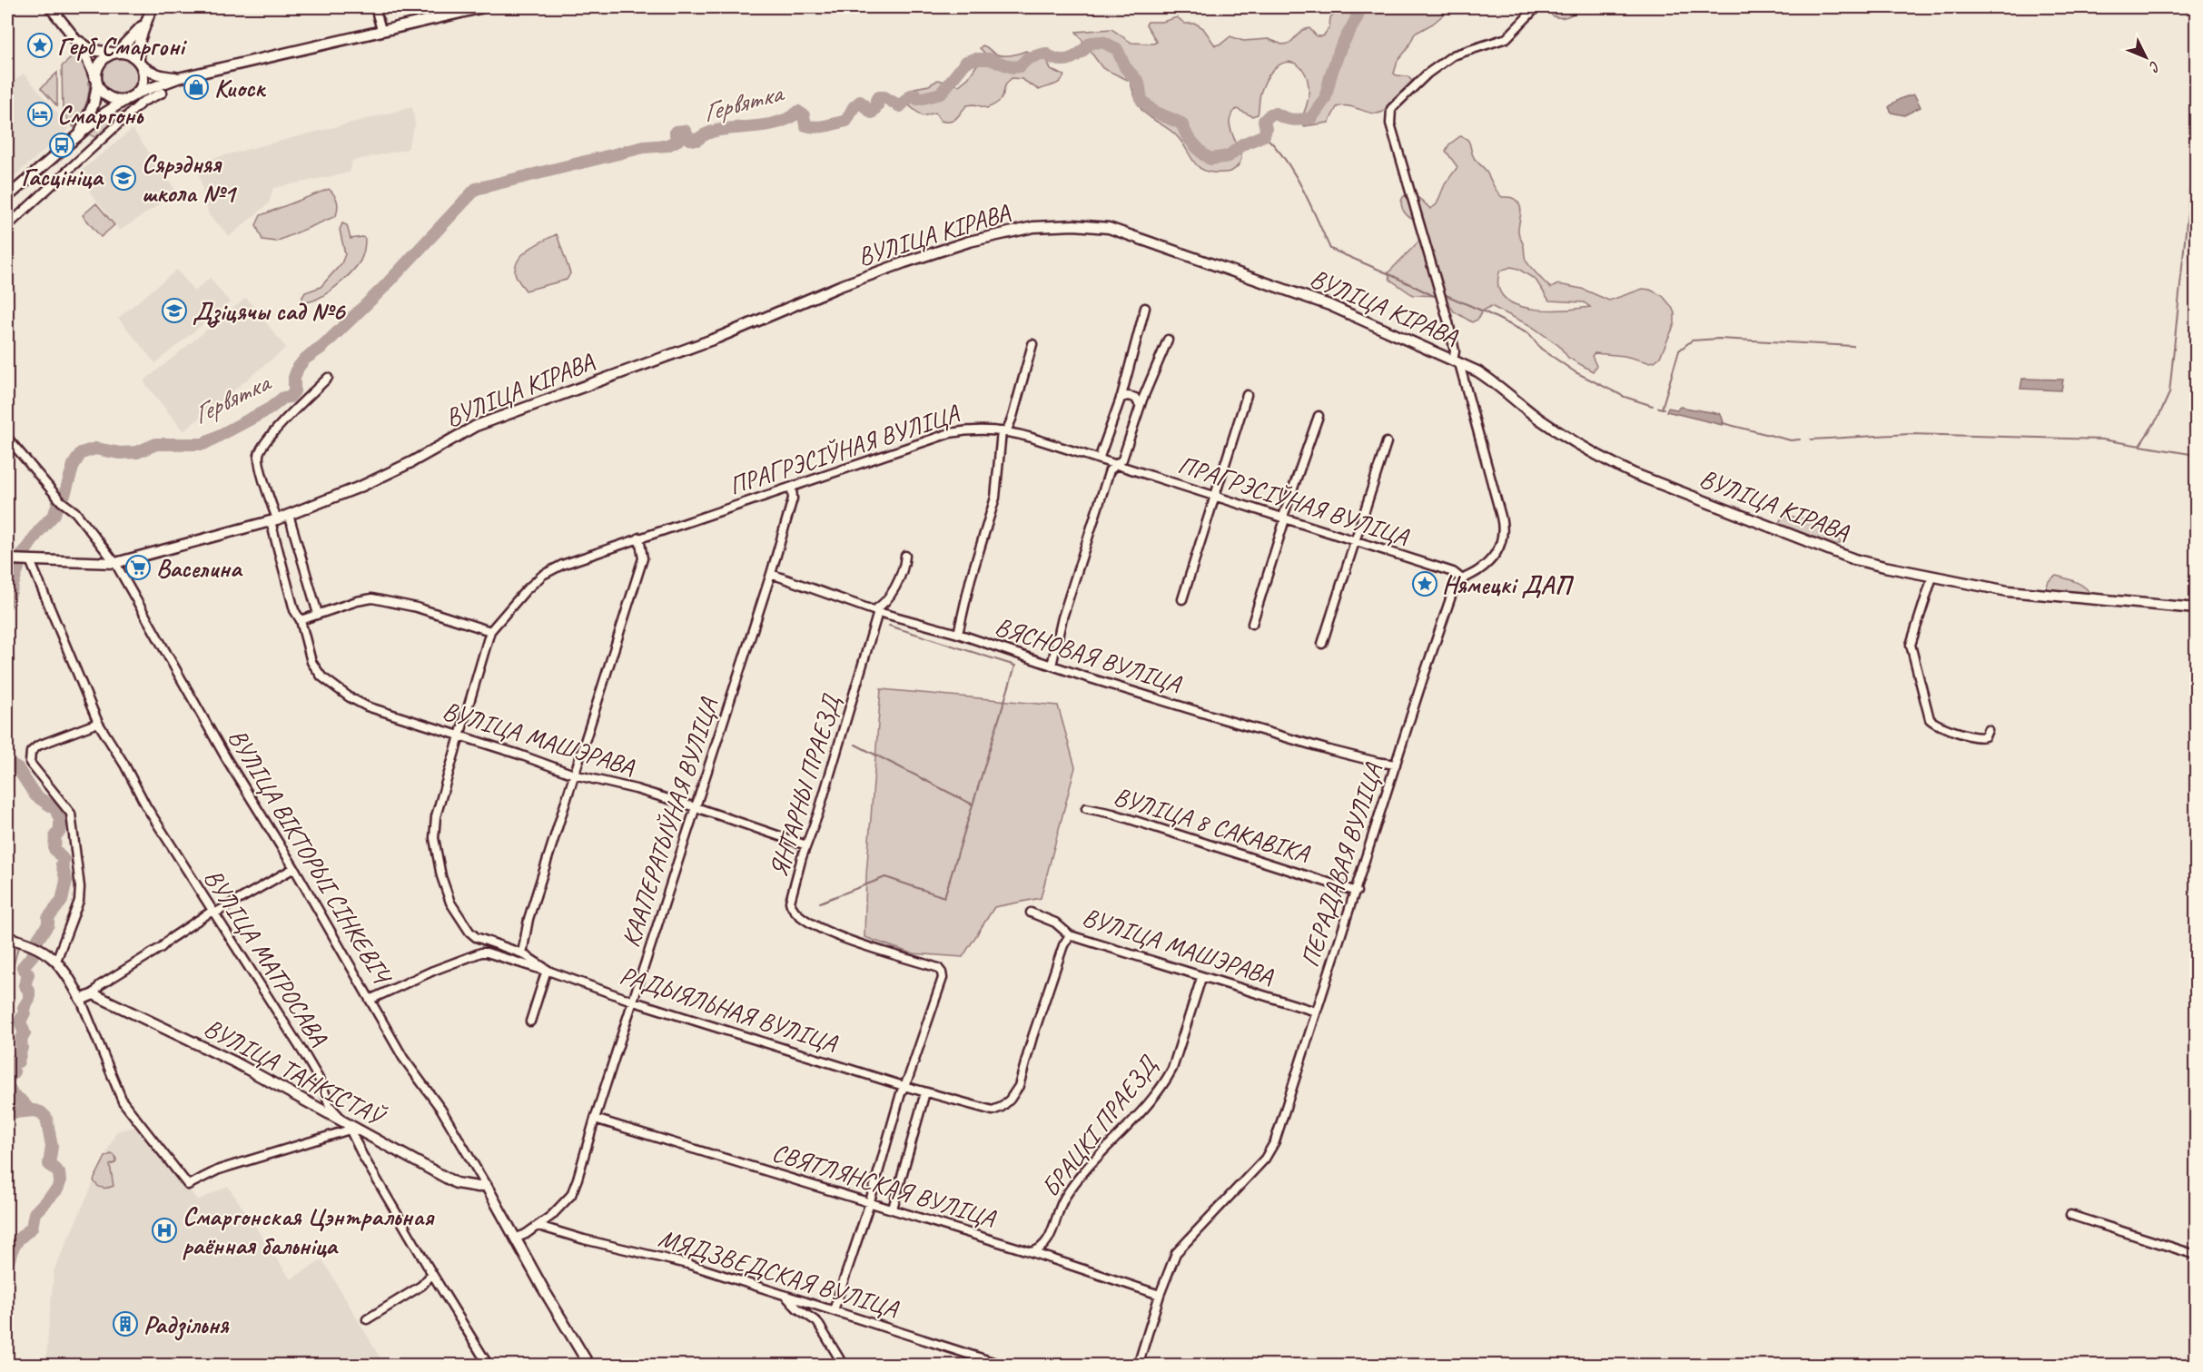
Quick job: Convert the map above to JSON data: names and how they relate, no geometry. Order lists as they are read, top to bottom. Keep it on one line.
{"streets":{"street":["ВУЛІЦА КІРАВА","ПРАГРЭСІЎНАЯ ВУЛІЦА","ВЯСНОВАЯ ВУЛІЦА","ВУЛІЦА МАШЭРАВА","ЯНТАРНЫ ПРАЕЗД","КААПЕРАТЫЎНАЯ ВУЛІЦА","ВУЛІЦА 8 САКАВІКА","ВУЛІЦА ВІКТОРЫІ СІНКЕВІЧ","ПЕРАДАВАЯ ВУЛІЦА","ВУЛІЦА МАТРОСАВА","РАДЫЯЛЬНАЯ ВУЛІЦА","ВУЛІЦА ТАНКІСТАЎ","БРАЦКІ ПРАЕЗД","СВЯТЛЯНСКАЯ ВУЛІЦА","МЯДЗВЕДСКАЯ ВУЛІЦА"]},"crossings":[["ВУЛІЦА КІРАВА","ВУЛІЦА МАШЭРАВА"],["ВУЛІЦА КІРАВА","ВУЛІЦА ВІКТОРЫІ СІНКЕВІЧ"],["ВУЛІЦА КІРАВА","ВУЛІЦА МАТРОСАВА"],["ПРАГРЭСІЎНАЯ ВУЛІЦА","ВУЛІЦА МАШЭРАВА"],["ПРАГРЭСІЎНАЯ ВУЛІЦА","КААПЕРАТЫЎНАЯ ВУЛІЦА"],["ПРАГРЭСІЎНАЯ ВУЛІЦА","ПЕРАДАВАЯ ВУЛІЦА"],["ВЯСНОВАЯ ВУЛІЦА","ЯНТАРНЫ ПРАЕЗД"],["ВЯСНОВАЯ ВУЛІЦА","КААПЕРАТЫЎНАЯ ВУЛІЦА"],["ВЯСНОВАЯ ВУЛІЦА","ПЕРАДАВАЯ ВУЛІЦА"],["ВУЛІЦА МАШЭРАВА","ЯНТАРНЫ ПРАЕЗД"],["ВУЛІЦА МАШЭРАВА","КААПЕРАТЫЎНАЯ ВУЛІЦА"],["ВУЛІЦА МАШЭРАВА","ПЕРАДАВАЯ ВУЛІЦА"],["ВУЛІЦА МАШЭРАВА","РАДЫЯЛЬНАЯ ВУЛІЦА"],["ВУЛІЦА МАШЭРАВА","БРАЦКІ ПРАЕЗД"],["ЯНТАРНЫ ПРАЕЗД","РАДЫЯЛЬНАЯ ВУЛІЦА"],["КААПЕРАТЫЎНАЯ ВУЛІЦА","ВУЛІЦА ВІКТОРЫІ СІНКЕВІЧ"],["КААПЕРАТЫЎНАЯ ВУЛІЦА","РАДЫЯЛЬНАЯ ВУЛІЦА"],["КААПЕРАТЫЎНАЯ ВУЛІЦА","СВЯТЛЯНСКАЯ ВУЛІЦА"],["КААПЕРАТЫЎНАЯ ВУЛІЦА","МЯДЗВЕДСКАЯ ВУЛІЦА"],["ВУЛІЦА 8 САКАВІКА","ПЕРАДАВАЯ ВУЛІЦА"],["ВУЛІЦА ВІКТОРЫІ СІНКЕВІЧ","ВУЛІЦА ТАНКІСТАЎ"],["ПЕРАДАВАЯ ВУЛІЦА","СВЯТЛЯНСКАЯ ВУЛІЦА"],["ВУЛІЦА МАТРОСАВА","ВУЛІЦА ТАНКІСТАЎ"],["БРАЦКІ ПРАЕЗД","СВЯТЛЯНСКАЯ ВУЛІЦА"]],"water":["Гервятка"],"places":{"place":["Герб Смаргоні","Нямецкі ДАП"],"shop":["Киоск"],"hotel":["Смаргонь"],"bus stop":["Гасцініца"],"school or university":["Сярэдняя школа №1","Дзіцячы сад №6"],"supermarket":["Васелина"],"hospital":["Смаргонская Цэнтральная раённая бальніца"],"building":["Радзільня"]},"north":"bottom right"}
